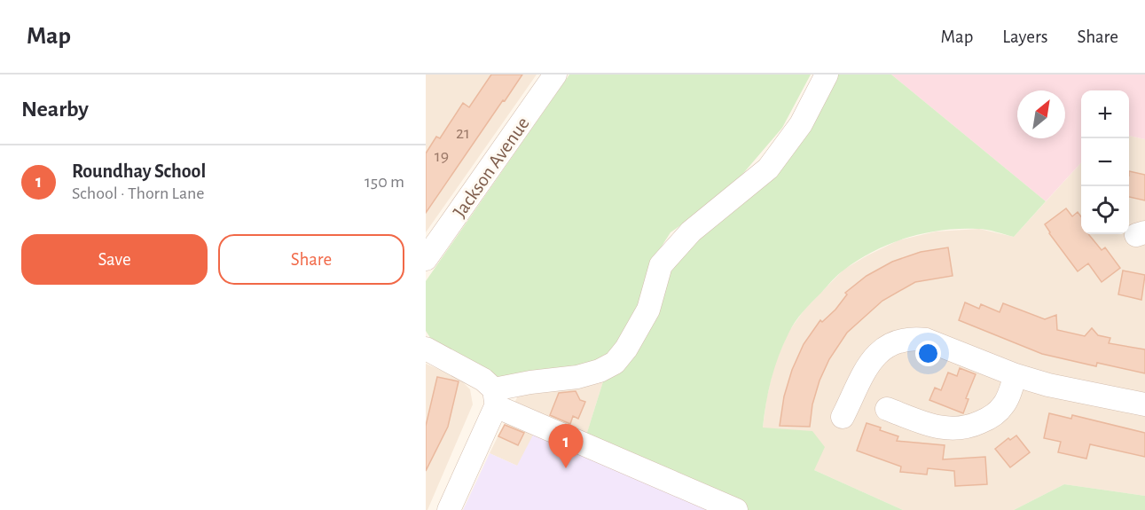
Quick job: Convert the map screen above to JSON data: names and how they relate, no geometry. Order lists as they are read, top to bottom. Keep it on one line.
{"streets":{"street":["Jackson Avenue"]},"house_numbers":["21","19"],"north":"top right","page":{"header":"Map","nav":["Map","Layers","Share"],"heading":"Nearby","map_buttons":["+","−"],"list":[{"mark":"1","name":"Roundhay School","note":"School · Thorn Lane","value":"150 m"}],"buttons":["Save","Share"],"pins":"1"}}
